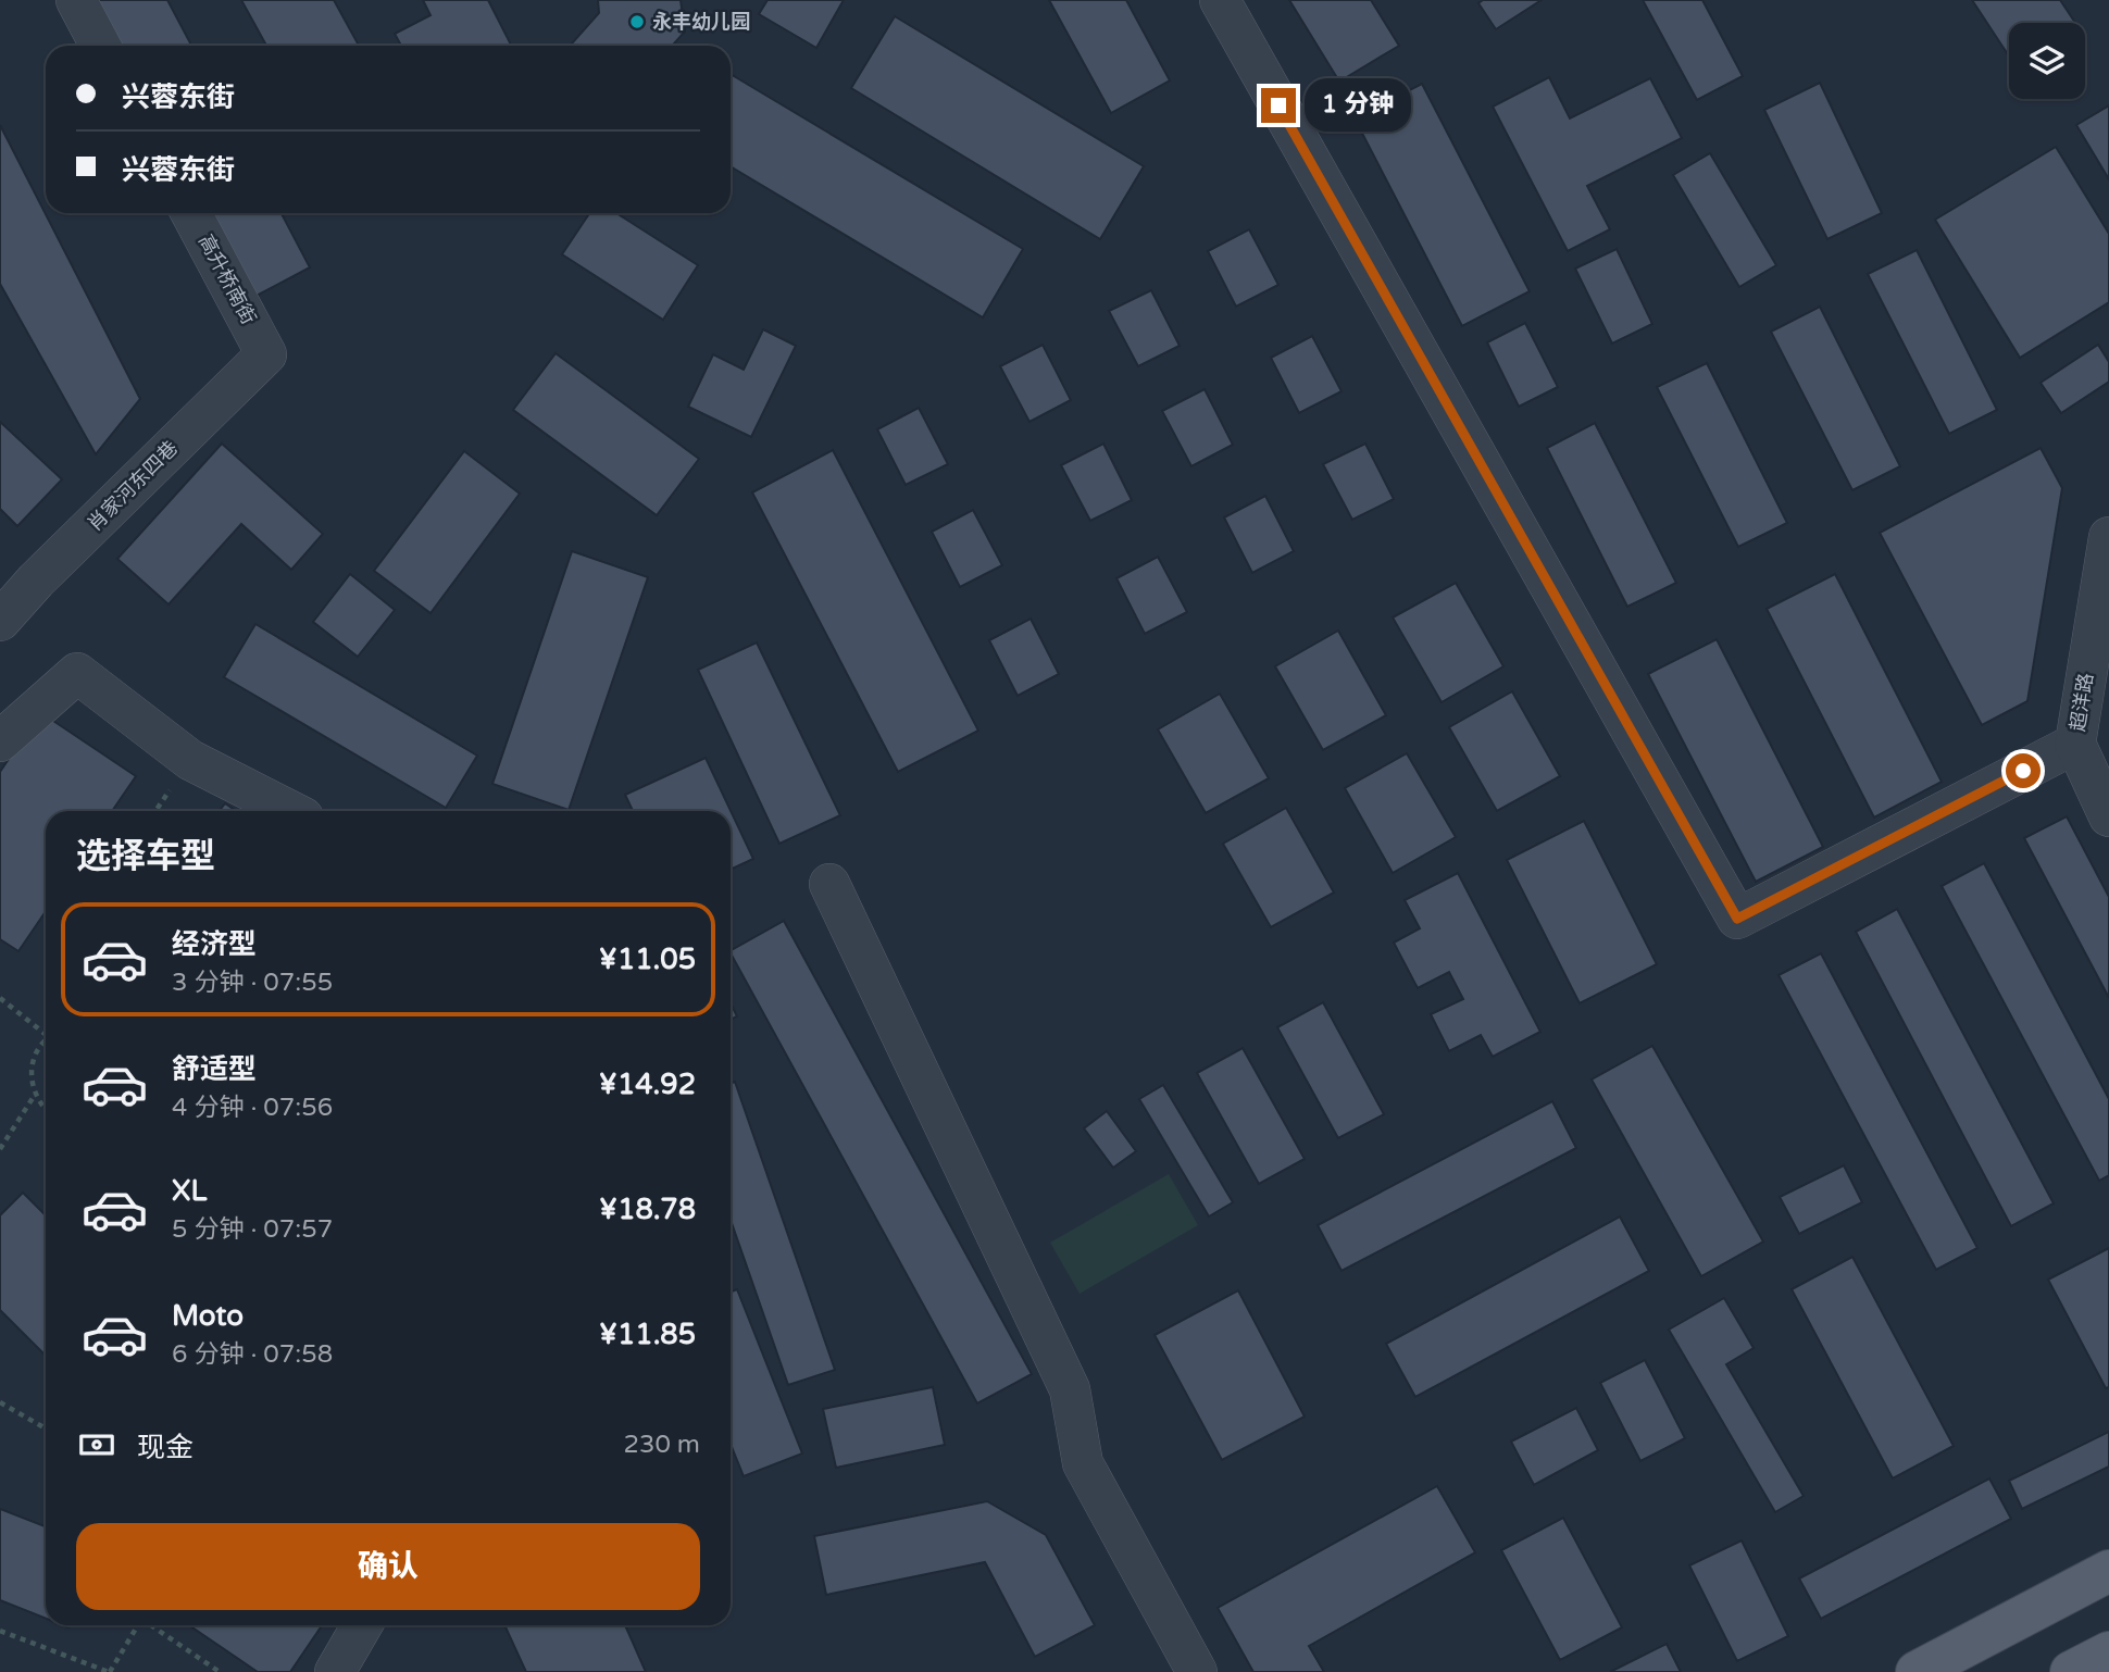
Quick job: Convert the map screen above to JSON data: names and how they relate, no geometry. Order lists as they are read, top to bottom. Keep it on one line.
{"streets":{"street":["高升桥南街","肖家河东四巷","超洋路"]},"crossings":[["高升桥南街","肖家河东四巷"]],"places":["永丰幼儿园"],"page":{"banner":["兴蓉东街","兴蓉东街"],"bubble":"1 分钟","heading":"选择车型","list":[{"name":"经济型","note":"3 分钟 · 07:55","value":"¥11.05"},{"name":"舒适型","note":"4 分钟 · 07:56","value":"¥14.92"},{"name":"XL","note":"5 分钟 · 07:57","value":"¥18.78"},{"name":"Moto","note":"6 分钟 · 07:58","value":"¥11.85"}],"pay":["现金","230 m"],"buttons":"确认"}}
